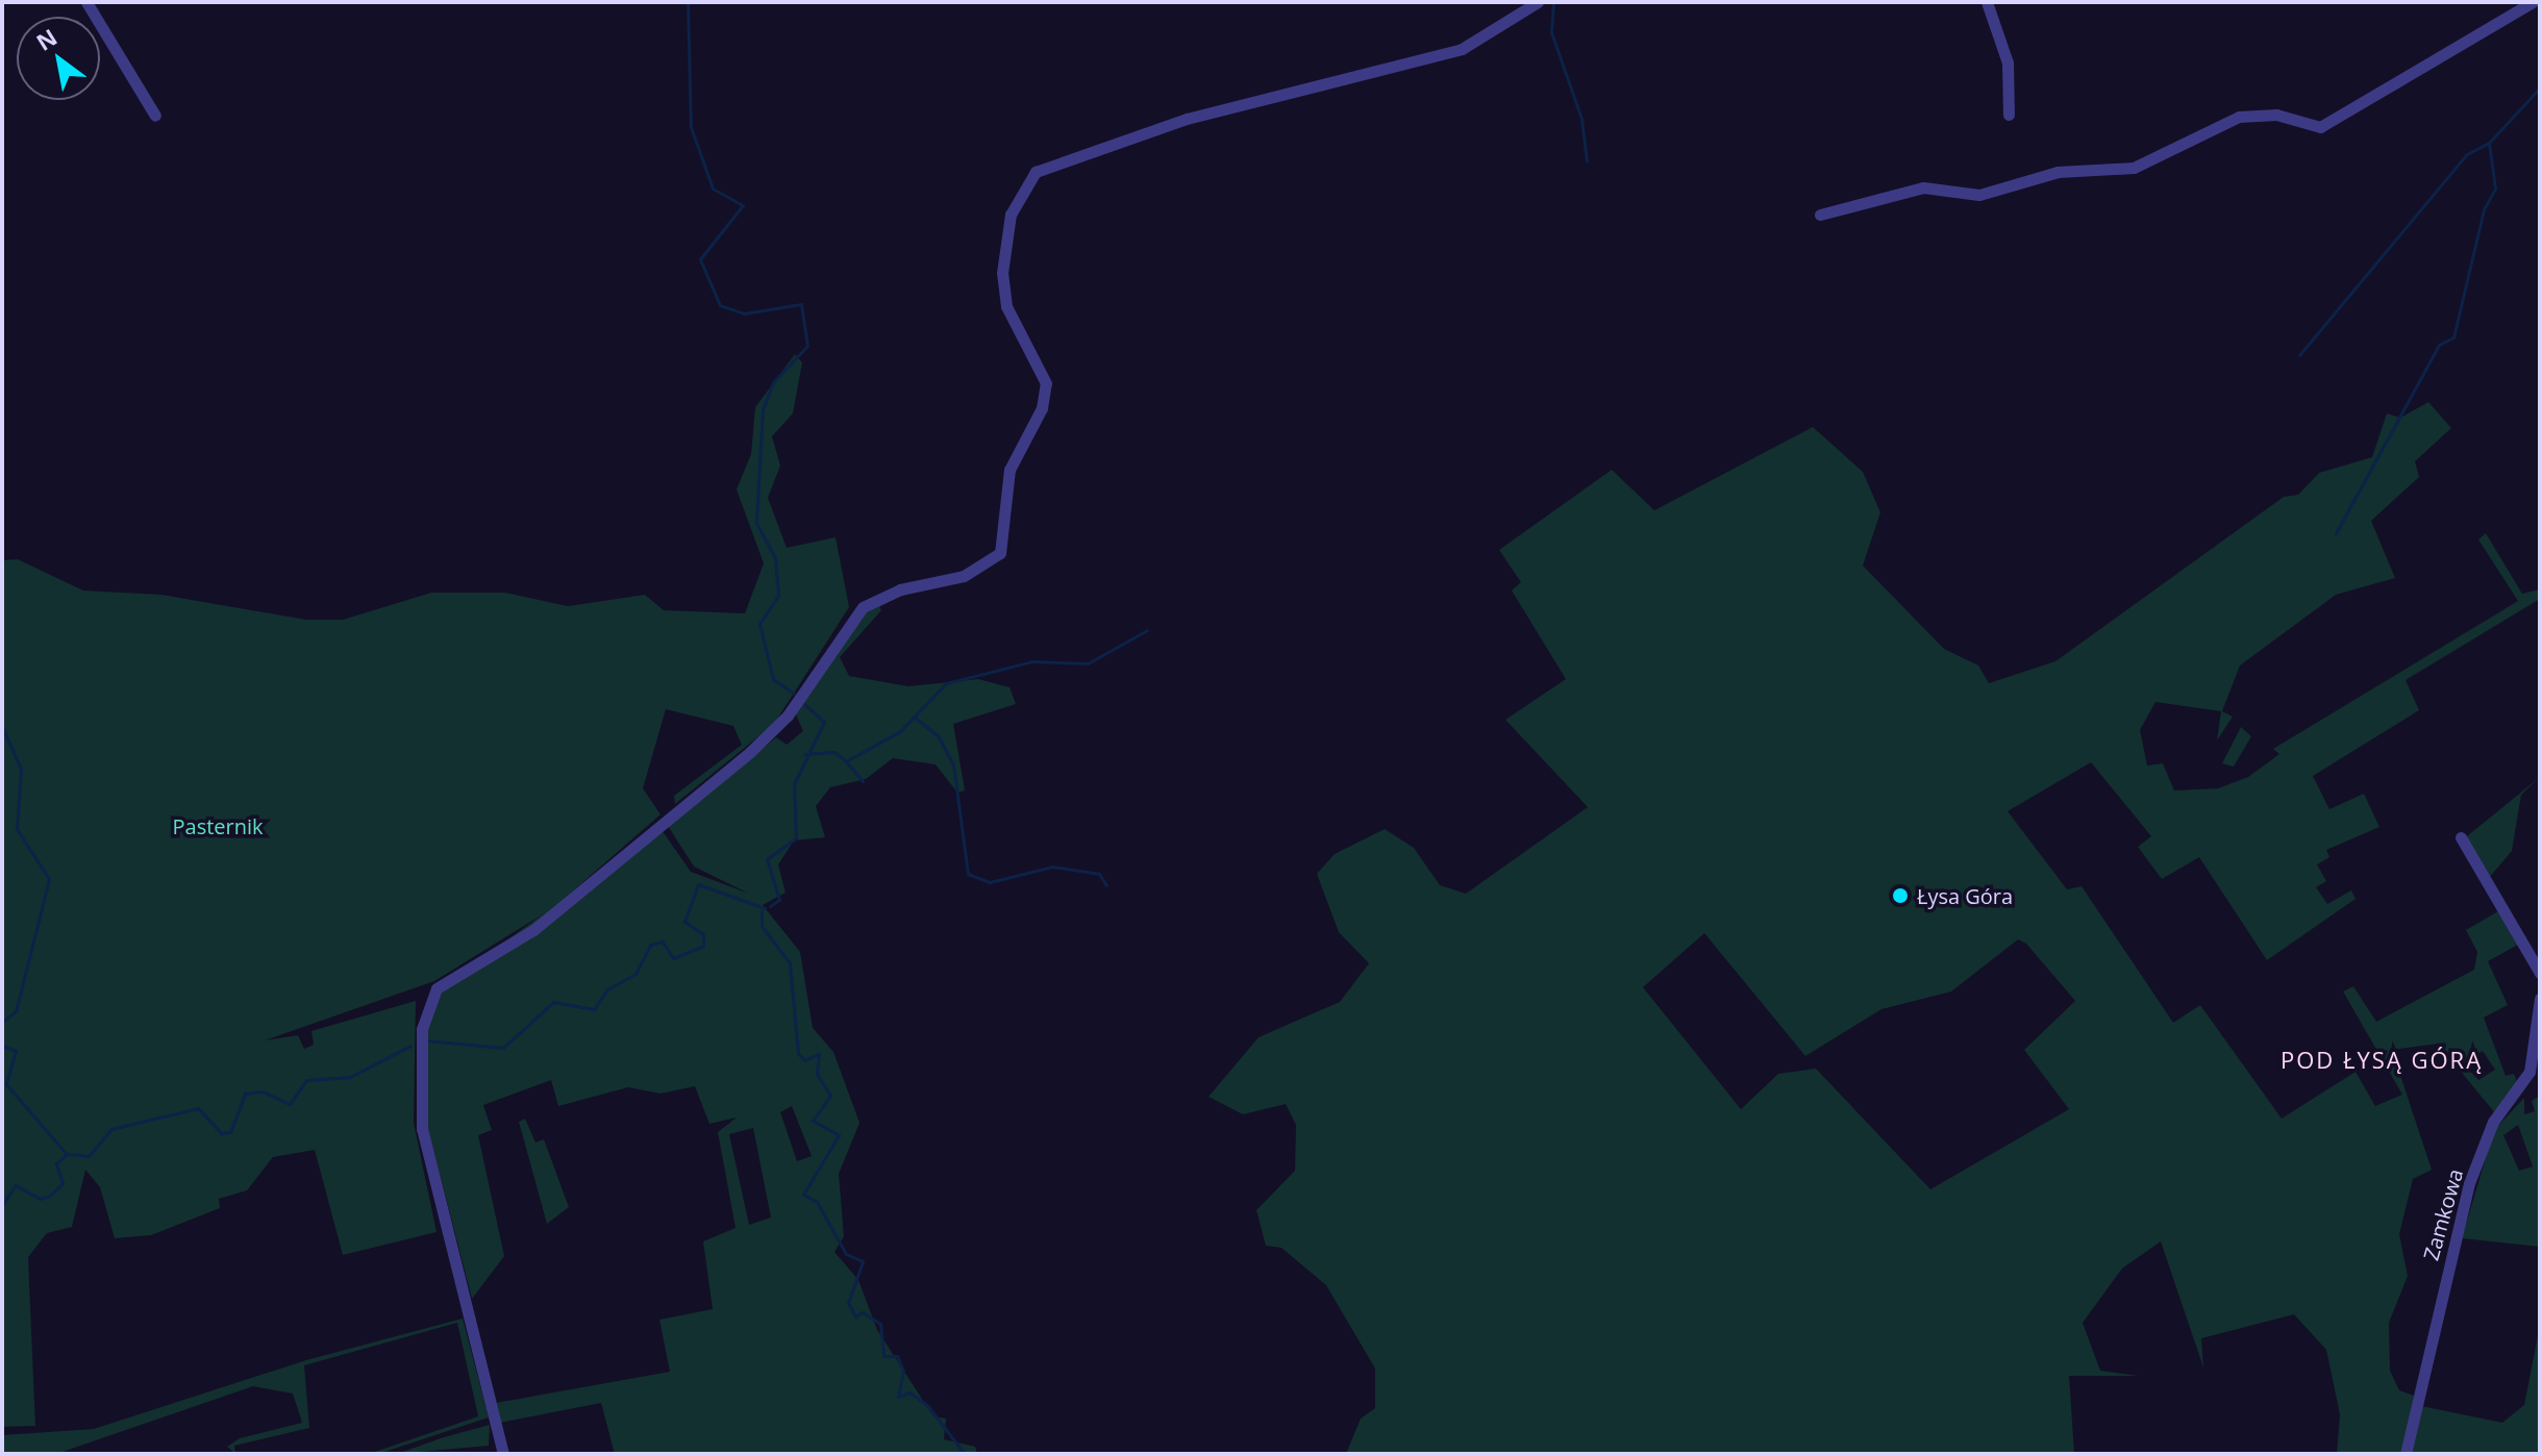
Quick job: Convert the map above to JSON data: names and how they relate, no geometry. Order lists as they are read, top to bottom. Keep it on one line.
{"streets":{"street":["Zamkowa"]},"districts":["POD ŁYSĄ GÓRĄ"],"parks":["Pasternik"],"places":["Łysa Góra"],"north":"top left"}
